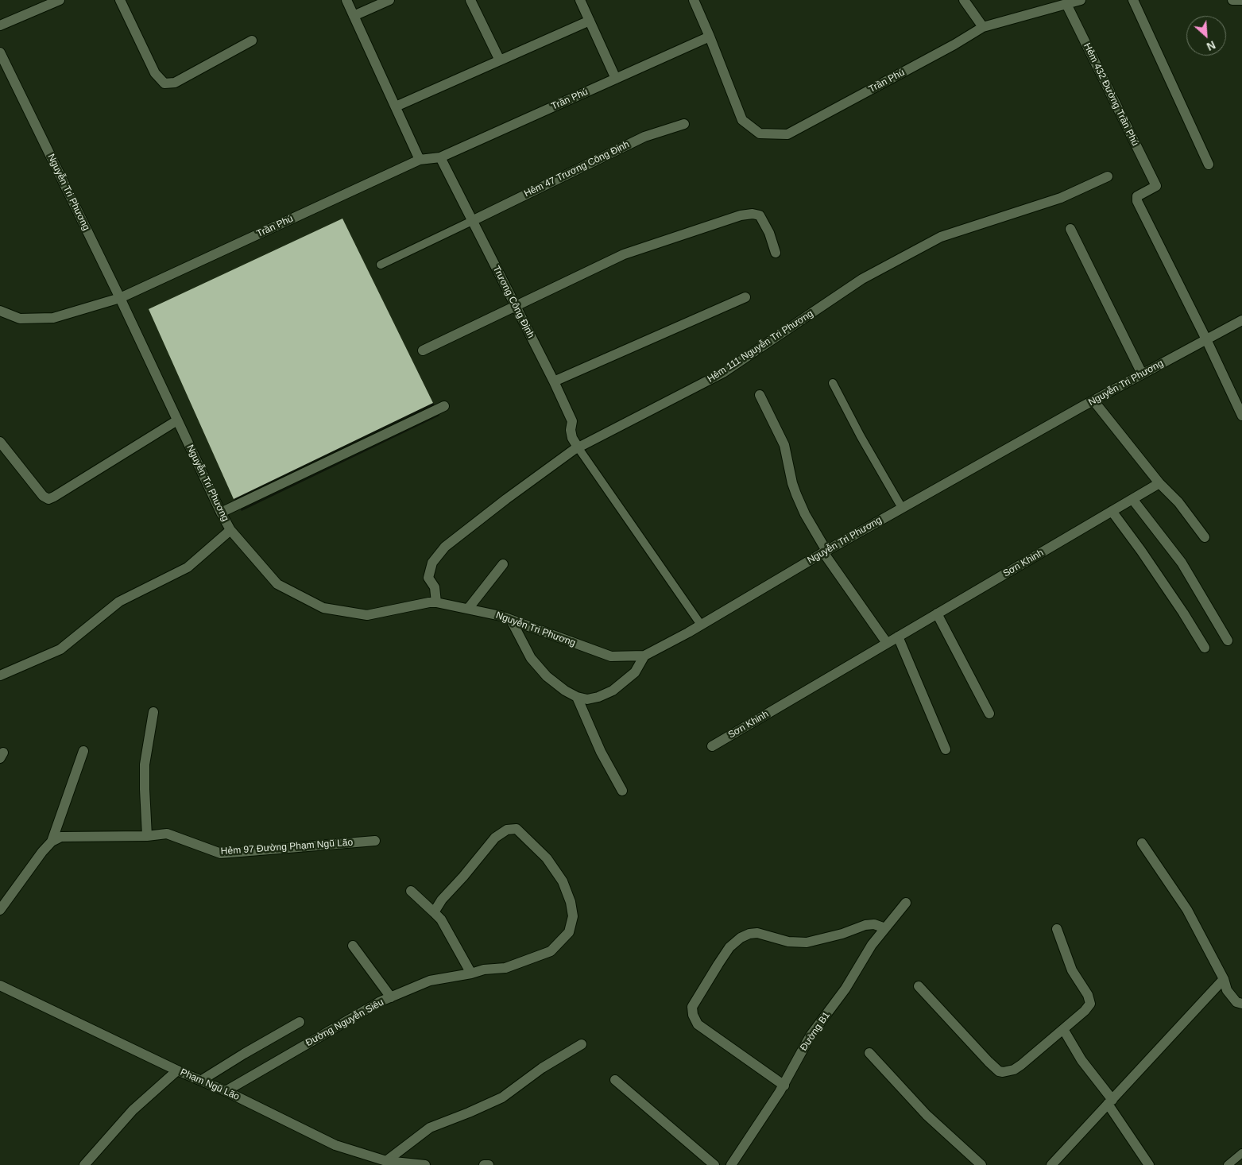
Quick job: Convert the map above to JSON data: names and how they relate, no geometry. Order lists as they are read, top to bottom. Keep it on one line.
{"streets":{"street":["Trần Phú","Hẻm 432 Đường Trần Phú","Hẻm 47 Trương Công Định","Nguyễn Tri Phương","Trương Công Định","Hẻm 111 Nguyễn Tri Phương","Sơn Khinh","Hẻm 97 Đường Phạm Ngũ Lão","Đường Nguyễn Siêu","Đường B1","Phạm Ngũ Lão"]},"crossings":[["Trần Phú","Hẻm 432 Đường Trần Phú"],["Trần Phú","Nguyễn Tri Phương"],["Trần Phú","Trương Công Định"],["Hẻm 432 Đường Trần Phú","Nguyễn Tri Phương"],["Hẻm 47 Trương Công Định","Trương Công Định"],["Nguyễn Tri Phương","Hẻm 111 Nguyễn Tri Phương"],["Trương Công Định","Hẻm 111 Nguyễn Tri Phương"],["Đường Nguyễn Siêu","Phạm Ngũ Lão"]],"north":"bottom right"}
